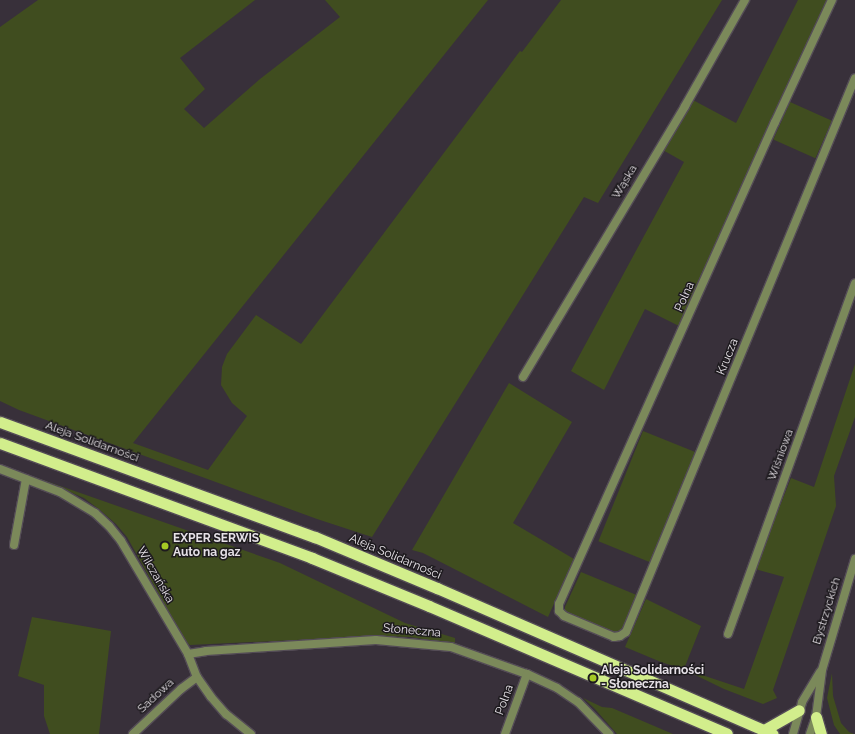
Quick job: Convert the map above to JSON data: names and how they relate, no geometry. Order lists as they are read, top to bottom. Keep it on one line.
{"streets":{"highway":["Aleja Solidarności"],"street":["Wąska","Polna","Krucza","Wiśniowa","WiIczańska","Bystrzyckich","Słoneczna","Sadowa"]},"crossings":[["Polna","Krucza"],["Polna","Słoneczna"],["WiIczańska","Słoneczna"],["WiIczańska","Sadowa"]],"places":["EXPER SERWIS Auto na gaz","Aleja Solidarności - Słoneczna"]}
